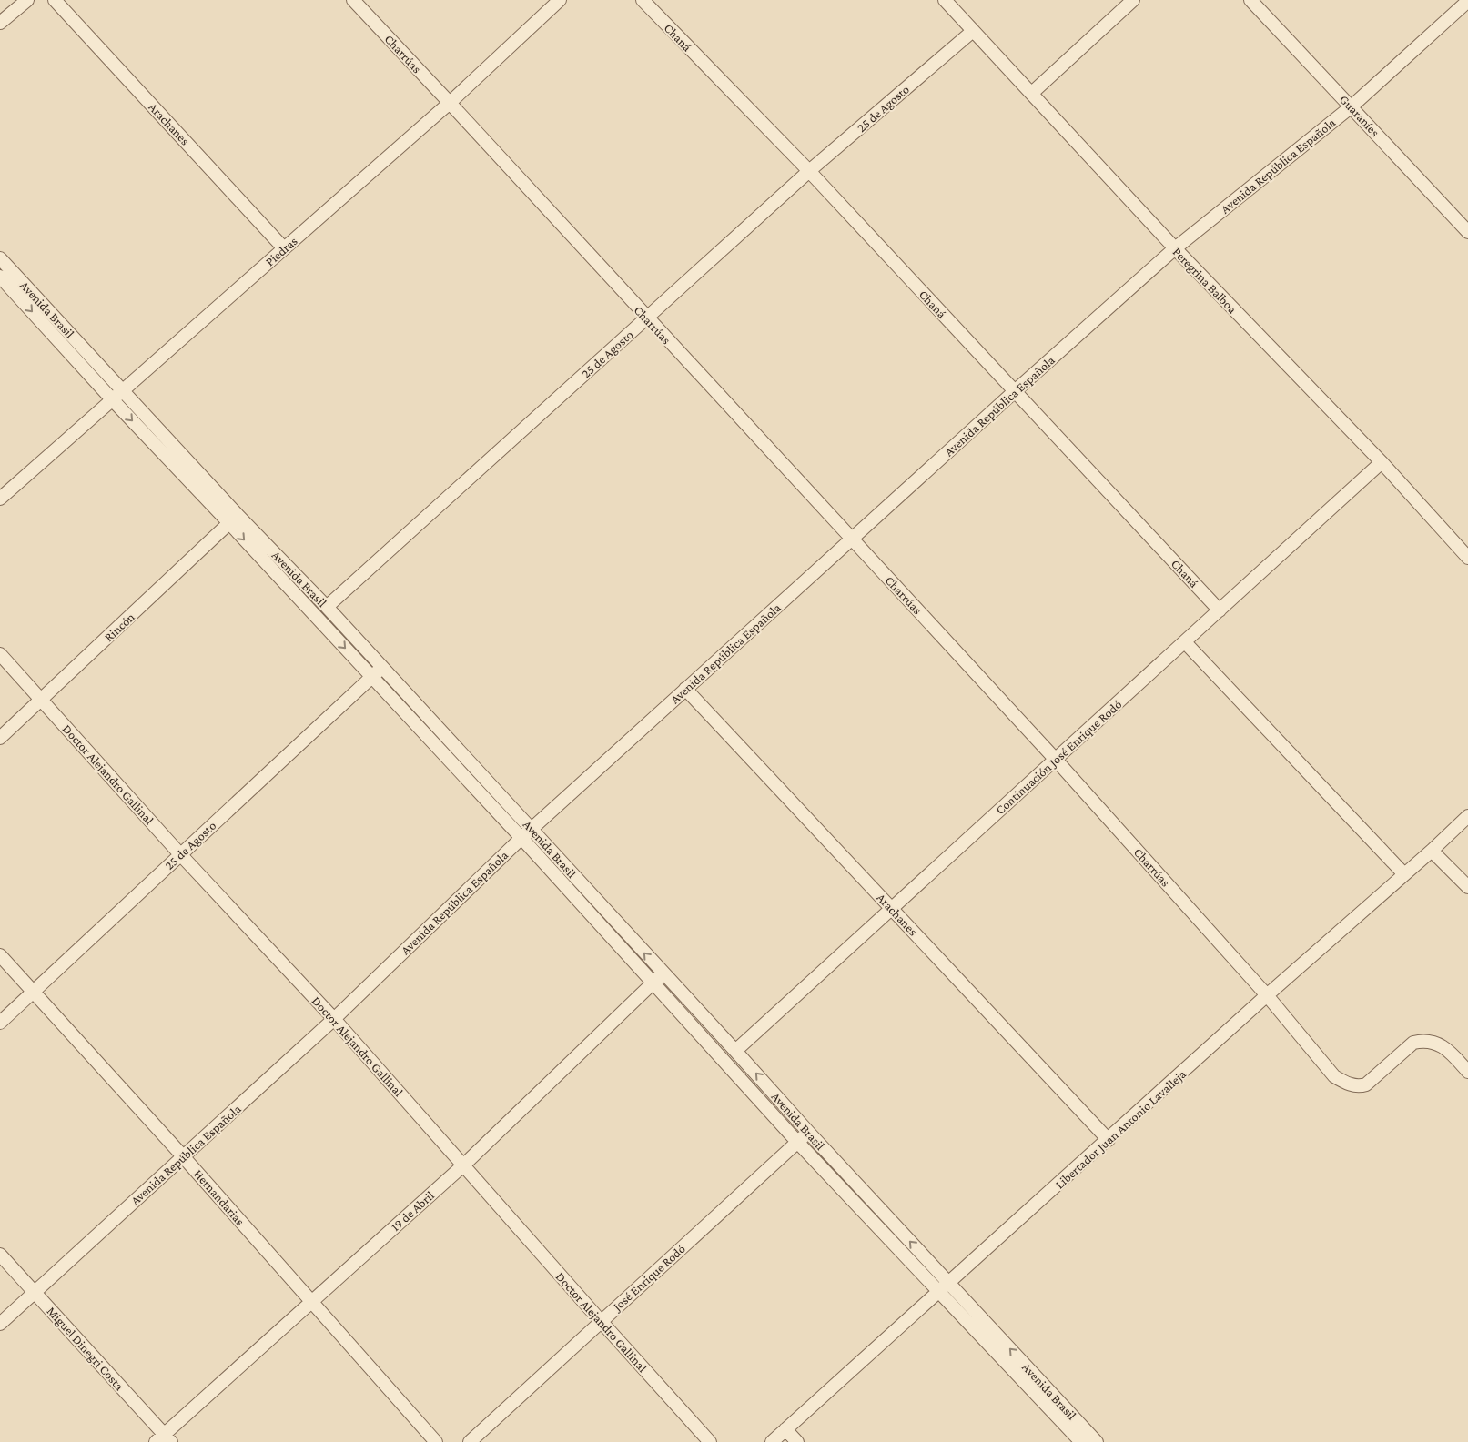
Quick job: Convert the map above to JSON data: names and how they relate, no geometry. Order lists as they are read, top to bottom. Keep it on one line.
{"streets":{"street":["Chaná","Charrúas","25 de Agosto","Guaraníes","Arachanes","Avenida República Española","Piedras","Peregrina Balboa","Avenida Brasil","Rincón","Continuación José Enrique Rodó","Doctor Alejandro Gallinal","Libertador Juan Antonio Lavalleja","Hernandarias","19 de Abril","José Enrique Rodó","Miguel Dinegri Costa"]},"crossings":[["Chaná","25 de Agosto"],["Chaná","Avenida República Española"],["Chaná","Continuación José Enrique Rodó"],["Charrúas","25 de Agosto"],["Charrúas","Avenida República Española"],["Charrúas","Piedras"],["Charrúas","Continuación José Enrique Rodó"],["Charrúas","Libertador Juan Antonio Lavalleja"],["25 de Agosto","Peregrina Balboa"],["25 de Agosto","Avenida Brasil"],["25 de Agosto","Doctor Alejandro Gallinal"],["25 de Agosto","Hernandarias"],["Guaraníes","Avenida República Española"],["Arachanes","Avenida República Española"],["Arachanes","Piedras"],["Arachanes","Continuación José Enrique Rodó"],["Arachanes","Libertador Juan Antonio Lavalleja"],["Avenida República Española","Peregrina Balboa"],["Avenida República Española","Avenida Brasil"],["Avenida República Española","Doctor Alejandro Gallinal"],["Avenida República Española","Hernandarias"],["Avenida República Española","Miguel Dinegri Costa"],["Piedras","Avenida Brasil"],["Peregrina Balboa","Continuación José Enrique Rodó"],["Avenida Brasil","Rincón"],["Avenida Brasil","Continuación José Enrique Rodó"],["Avenida Brasil","Libertador Juan Antonio Lavalleja"],["Avenida Brasil","19 de Abril"],["Avenida Brasil","José Enrique Rodó"],["Rincón","Doctor Alejandro Gallinal"],["Doctor Alejandro Gallinal","19 de Abril"],["Doctor Alejandro Gallinal","José Enrique Rodó"],["Hernandarias","19 de Abril"],["19 de Abril","Miguel Dinegri Costa"]]}
